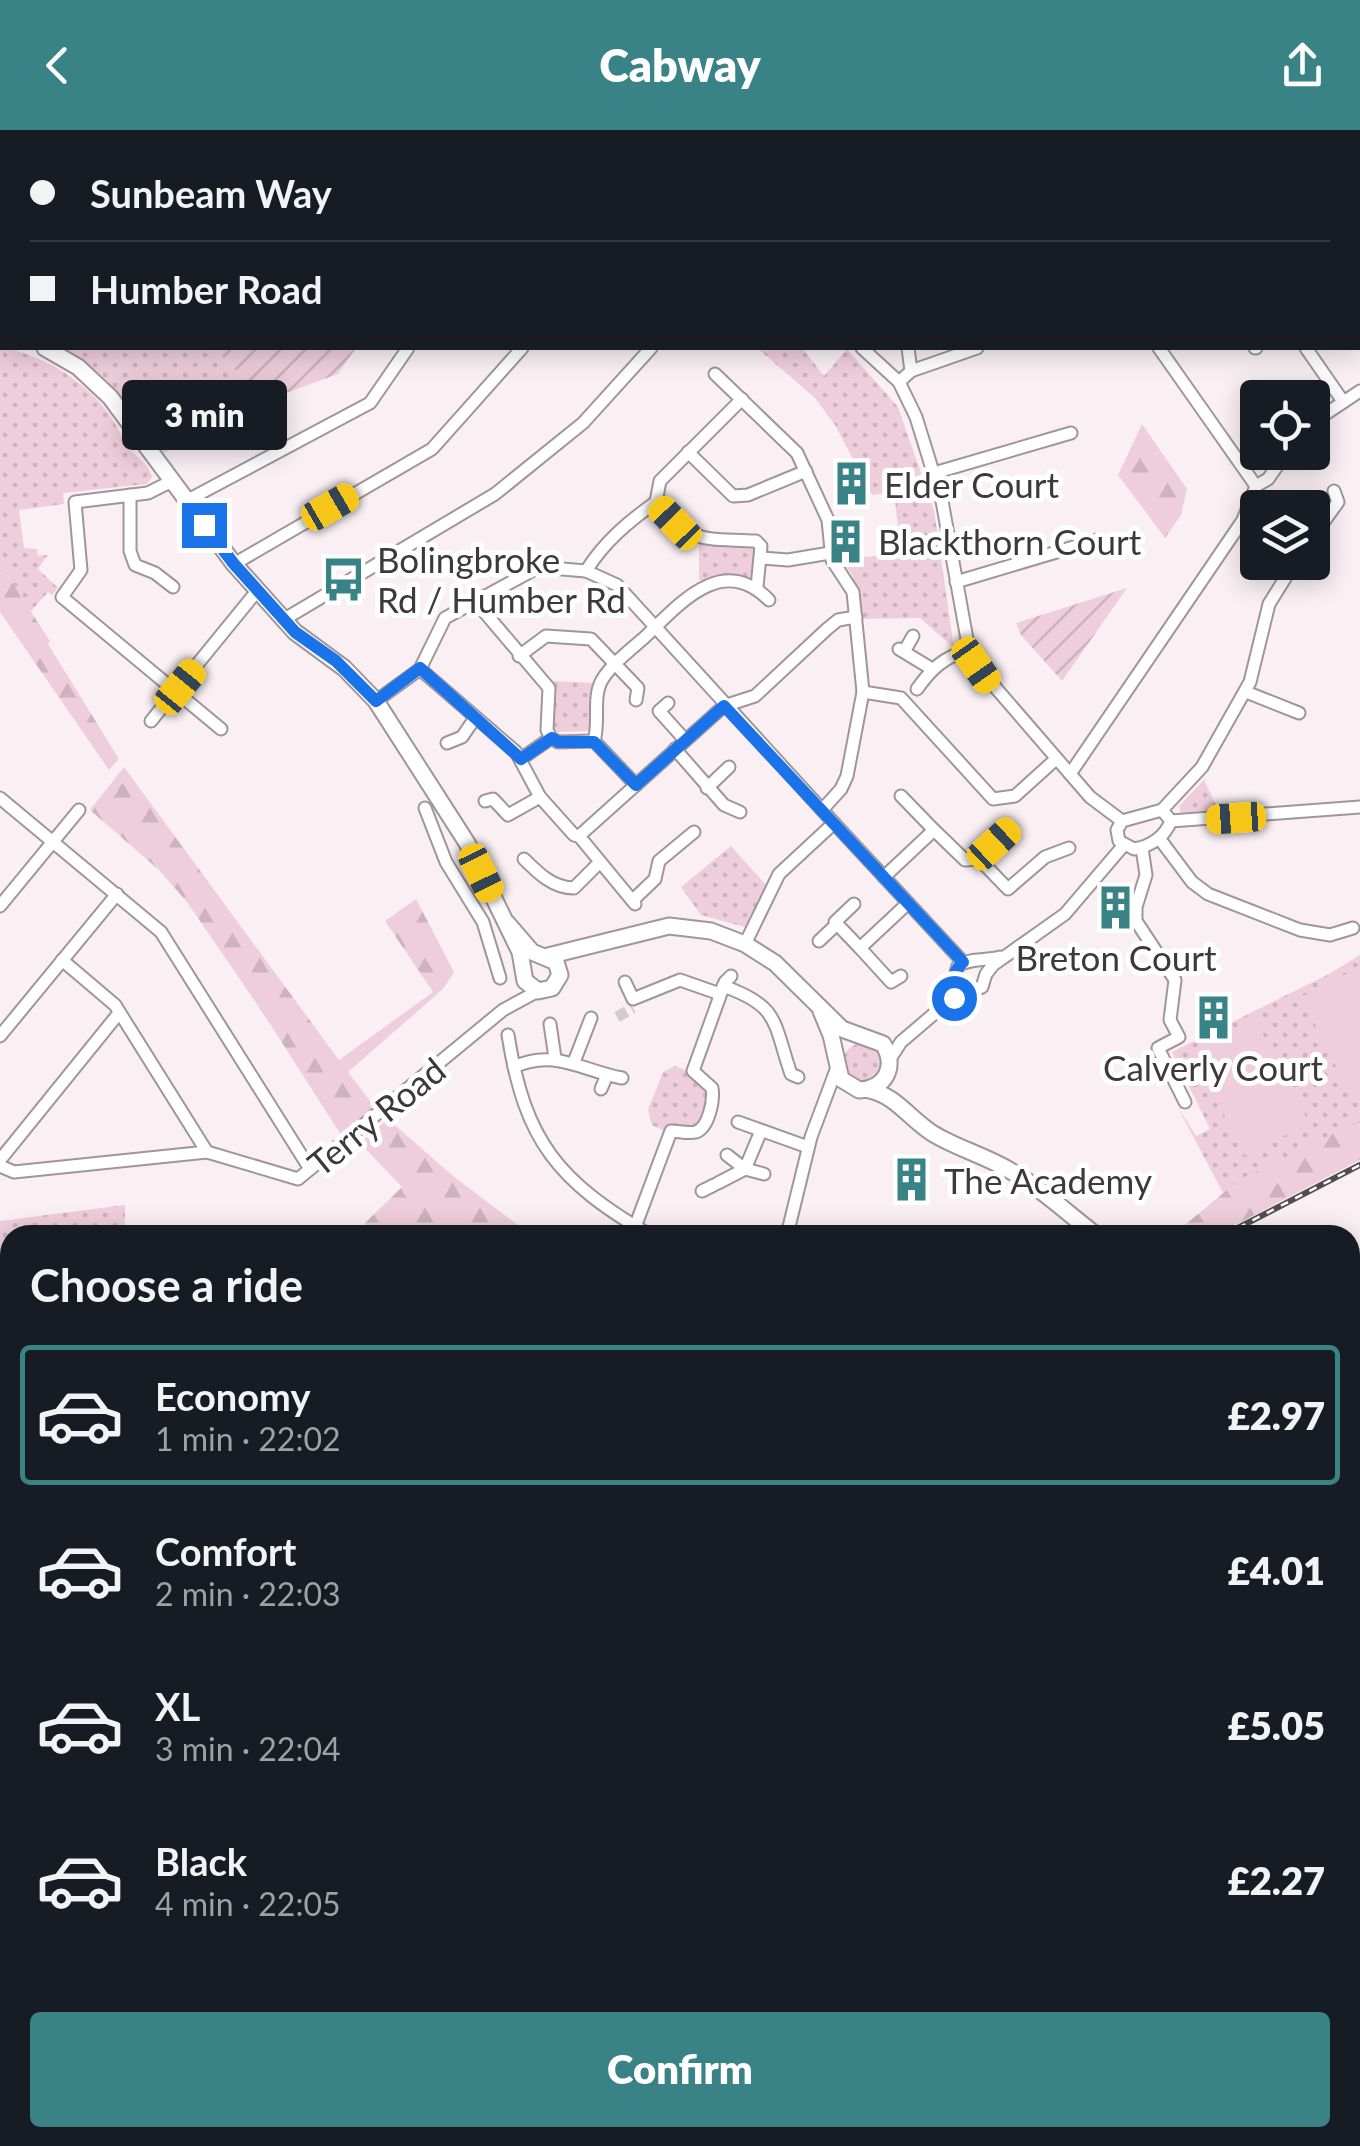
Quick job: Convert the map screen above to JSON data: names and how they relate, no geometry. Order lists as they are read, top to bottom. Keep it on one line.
{"streets":{"street":["Terry Road"]},"places":{"building":["Elder Court","Blackthorn Court","Breton Court","Calverly Court","The Academy"],"bus stop":["Bolingbroke Rd / Humber Rd"]},"page":{"header":"Cabway","banner":["Sunbeam Way","Humber Road"],"bubble":"3 min","heading":"Choose a ride","list":[{"name":"Economy","note":"1 min · 22:02","value":"£2.97"},{"name":"Comfort","note":"2 min · 22:03","value":"£4.01"},{"name":"XL","note":"3 min · 22:04","value":"£5.05"},{"name":"Black","note":"4 min · 22:05","value":"£2.27"}],"buttons":"Confirm"}}
